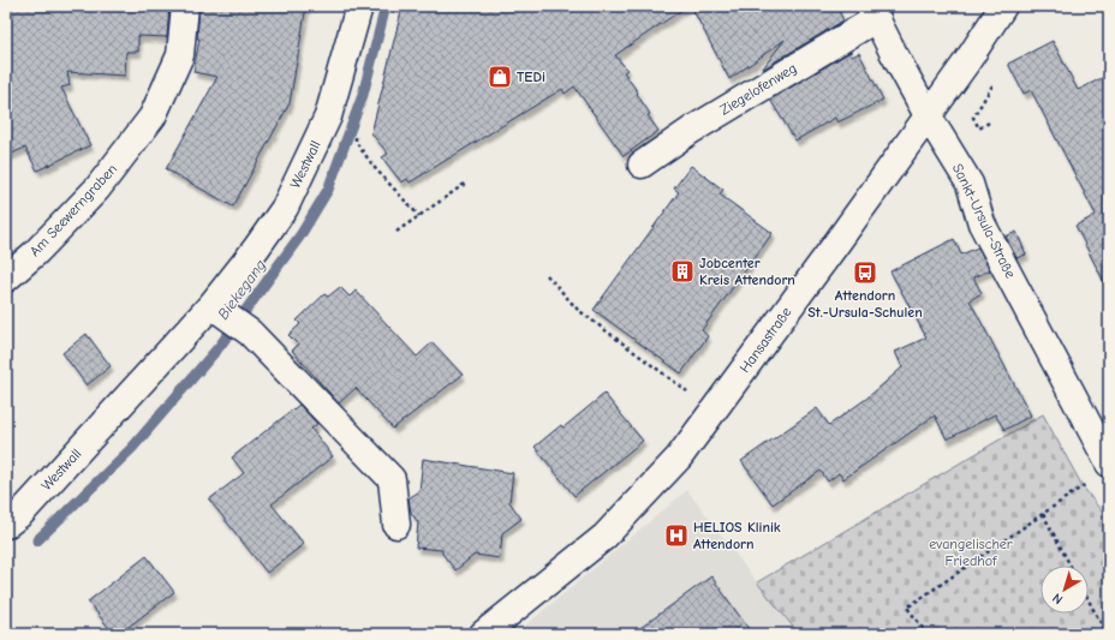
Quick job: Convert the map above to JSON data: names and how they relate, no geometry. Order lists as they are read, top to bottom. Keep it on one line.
{"streets":{"street":["Ziegelofenweg","Westwall","Am Seewerngraben","Sankt-Ursula-Straße","Hansastraße"]},"crossings":[["Ziegelofenweg","Sankt-Ursula-Straße"],["Sankt-Ursula-Straße","Hansastraße"]],"water":["Biekegang"],"parks":["evangelischer Friedhof"],"places":{"shop":["TEDi"],"building":["Jobcenter Kreis Attendorn"],"bus stop":["Attendorn St.-Ursula-Schulen"],"hospital":["HELIOS Klinik Attendorn"]},"north":"bottom left"}
